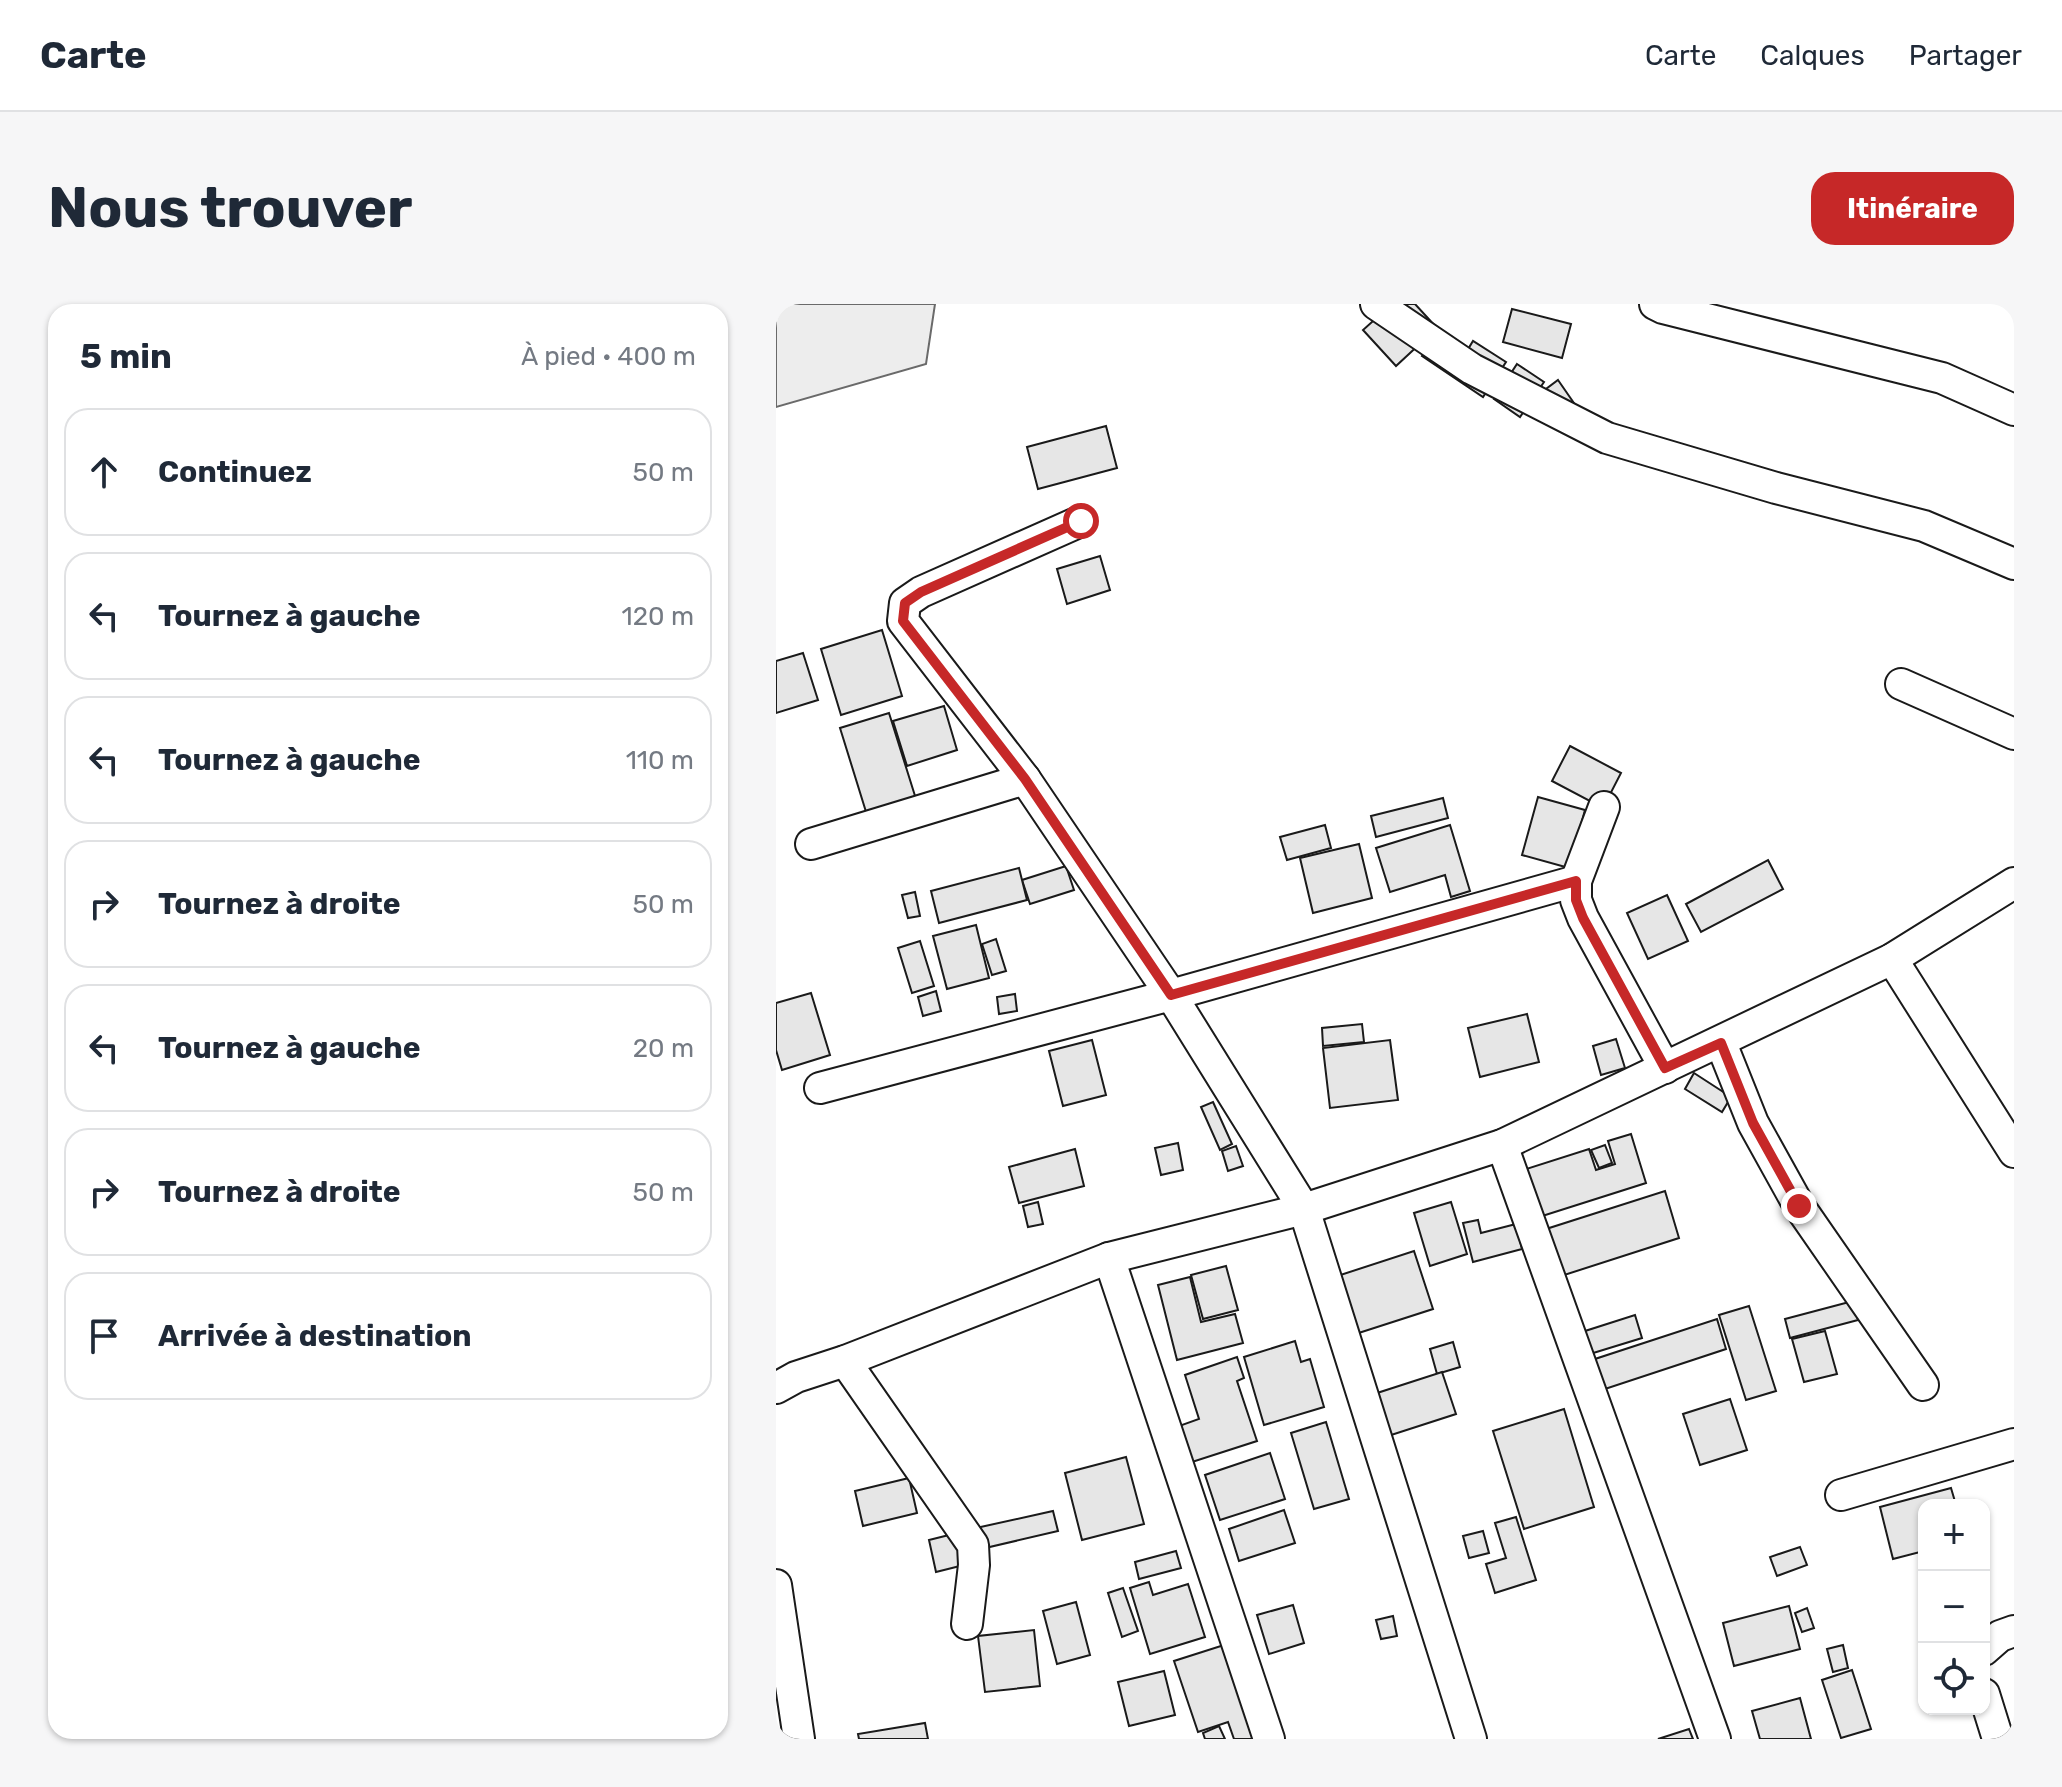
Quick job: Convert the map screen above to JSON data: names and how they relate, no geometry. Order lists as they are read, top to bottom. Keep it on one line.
{"page":{"header":"Carte","nav":["Carte","Calques","Partager"],"buttons":"Itinéraire","title":"Nous trouver","heading":["5 min","À pied · 400 m"],"list":[["Continuez","50 m"],["Tournez à gauche","120 m"],["Tournez à gauche","110 m"],["Tournez à droite","50 m"],["Tournez à gauche","20 m"],["Tournez à droite","50 m"],"Arrivée à destination"],"map_buttons":["+","−"]}}
